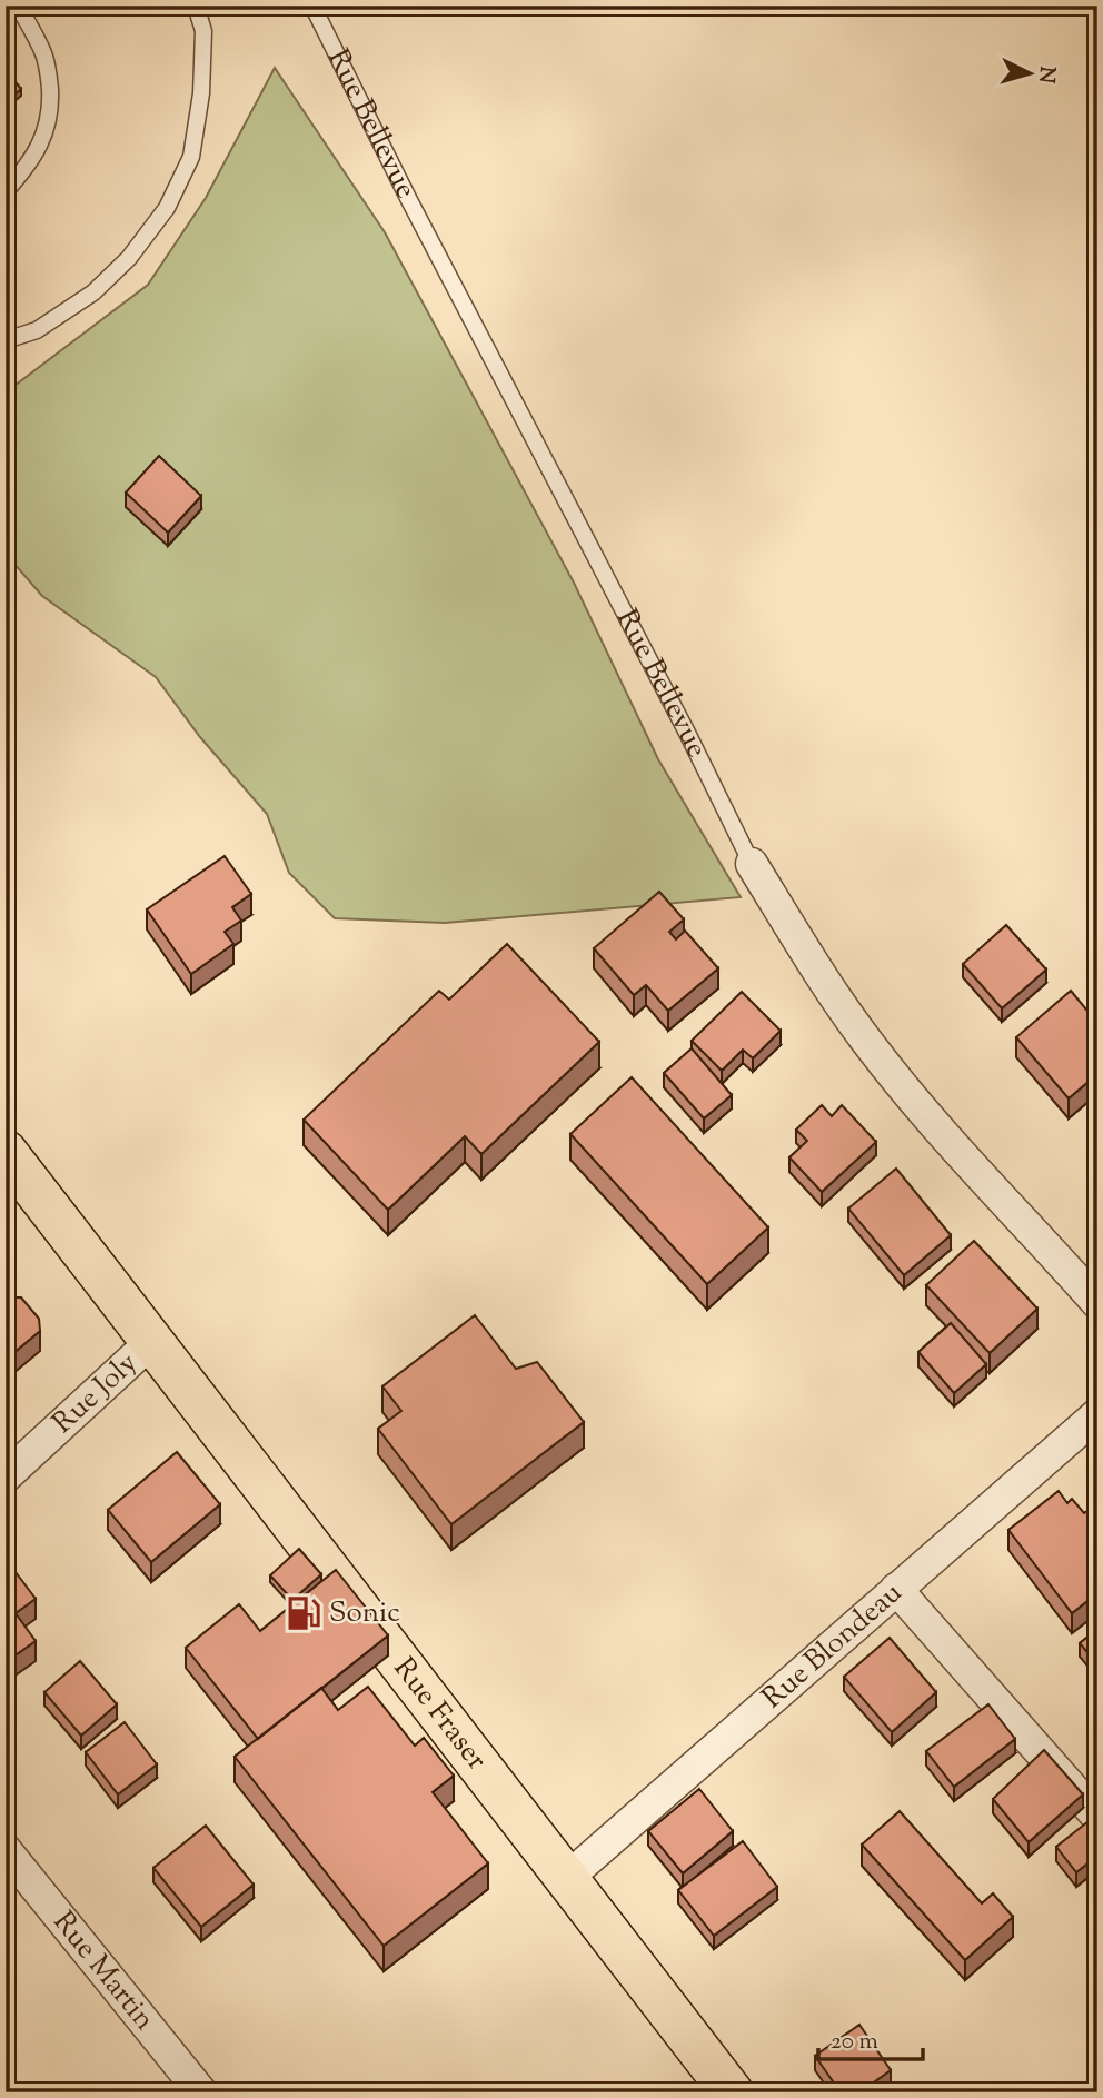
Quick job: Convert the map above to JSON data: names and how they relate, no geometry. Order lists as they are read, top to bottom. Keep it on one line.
{"streets":{"main road":["Rue Fraser"],"street":["Rue Bellevue","Rue Joly","Rue Blondeau","Rue Martin"]},"crossings":[["Rue Joly","Rue Fraser"],["Rue Blondeau","Rue Fraser"]],"places":{"fuel station":["Sonic"]},"scale_bar":"20 m","north":"right"}
